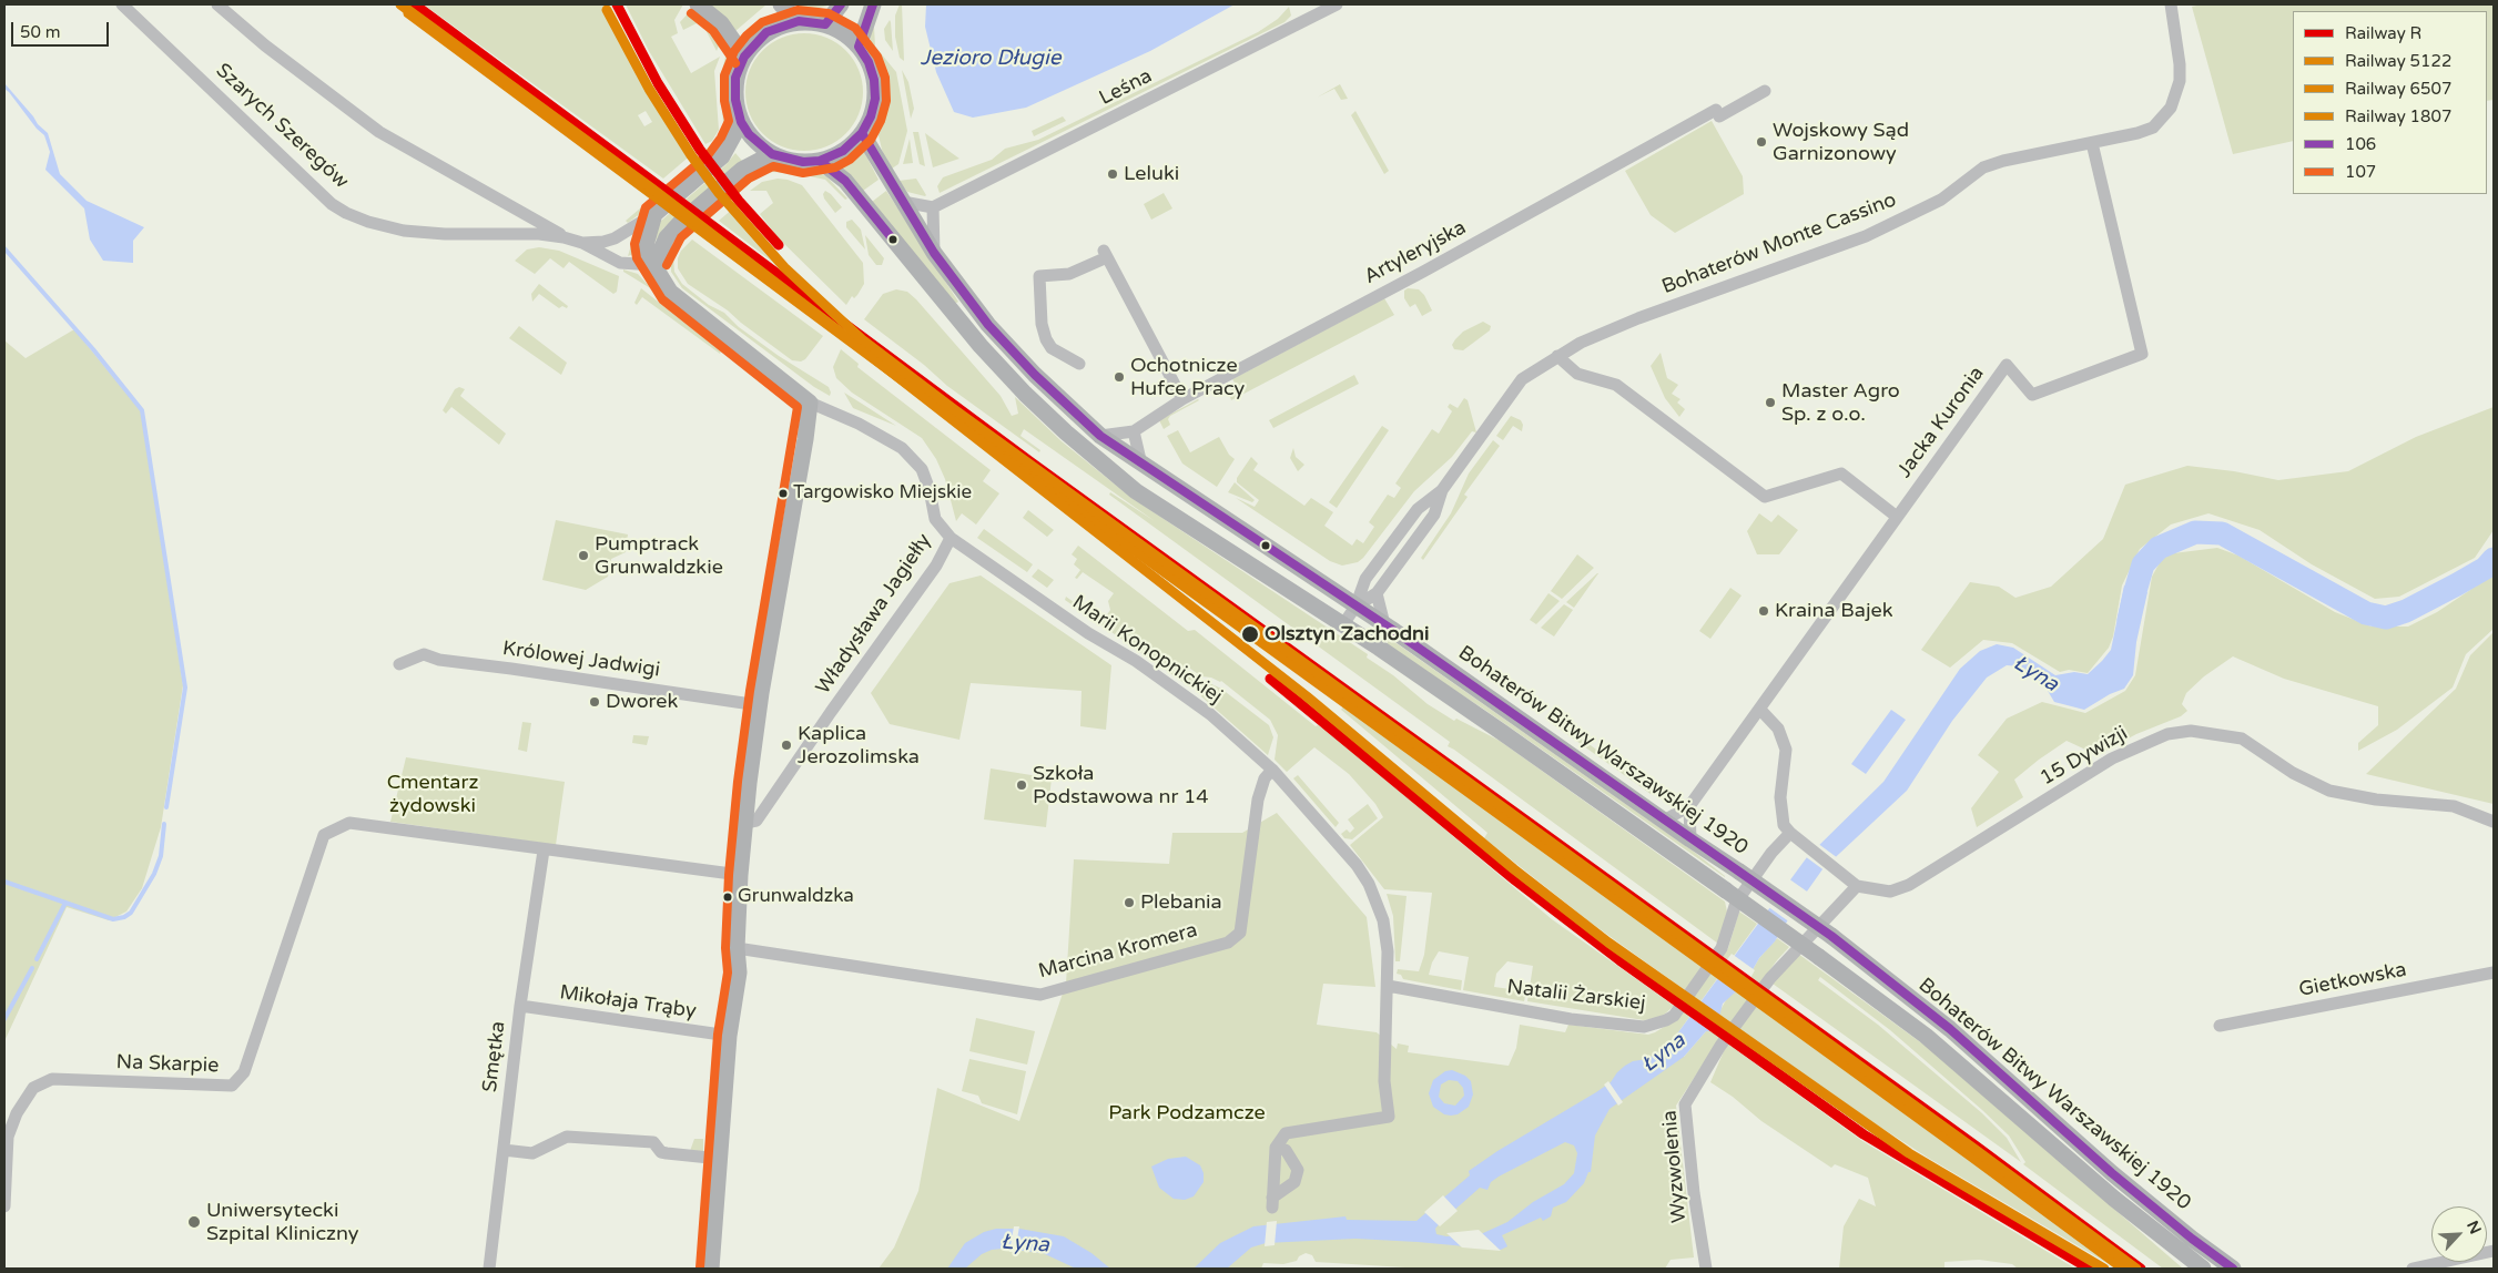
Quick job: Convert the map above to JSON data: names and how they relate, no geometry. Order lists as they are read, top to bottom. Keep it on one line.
{"streets":{"main road":["Bohaterów Bitwy Warszawskiej 1920"],"street":["Leśna","Szarych Szeregów","Bohaterów Monte Cassino","Artyleryjska","Jacka Kuronia","Władysława Jagiełły","Marii Konopnickiej","Królowej Jadwigi","15 Dywizji","Marcina Kromera","Gietkowska","Natalii Żarskiej","Mikołaja Trąby","Smętka","Na Skarpie","Wyzwolenia"]},"crossings":[["Bohaterów Monte Cassino","Jacka Kuronia"],["Bohaterów Monte Cassino","Bohaterów Bitwy Warszawskiej 1920"],["Artyleryjska","Bohaterów Bitwy Warszawskiej 1920"],["Jacka Kuronia","Bohaterów Bitwy Warszawskiej 1920"],["Władysława Jagiełły","Marii Konopnickiej"],["Marii Konopnickiej","Marcina Kromera"],["Marii Konopnickiej","Natalii Żarskiej"],["15 Dywizji","Wyzwolenia"],["Mikołaja Trąby","Smętka"],["Smętka","Na Skarpie"]],"water":["Jezioro Długie","Łyna"],"parks":["Cmentarz żydowski","Park Podzamcze"],"places":["Wojskowy Sąd Garnizonowy","Leluki","Ochotnicze Hufce Pracy","Master Agro Sp. z o.o.","Targowisko Miejskie","Pumptrack Grunwaldzkie","Kraina Bajek","Olsztyn Zachodni","Dworek","Kaplica Jerozolimska","Szkoła Podstawowa nr 14","Grunwaldzka","Plebania","Uniwersytecki Szpital Kliniczny"],"lines":["rail line R","rail line 6507","transit line 106","rail line 1807","transit line 107","rail line 5122"],"legend":["Railway R","Railway 5122","Railway 6507","Railway 1807","106","107"],"scale_bar":"50 m","north":"top right"}
